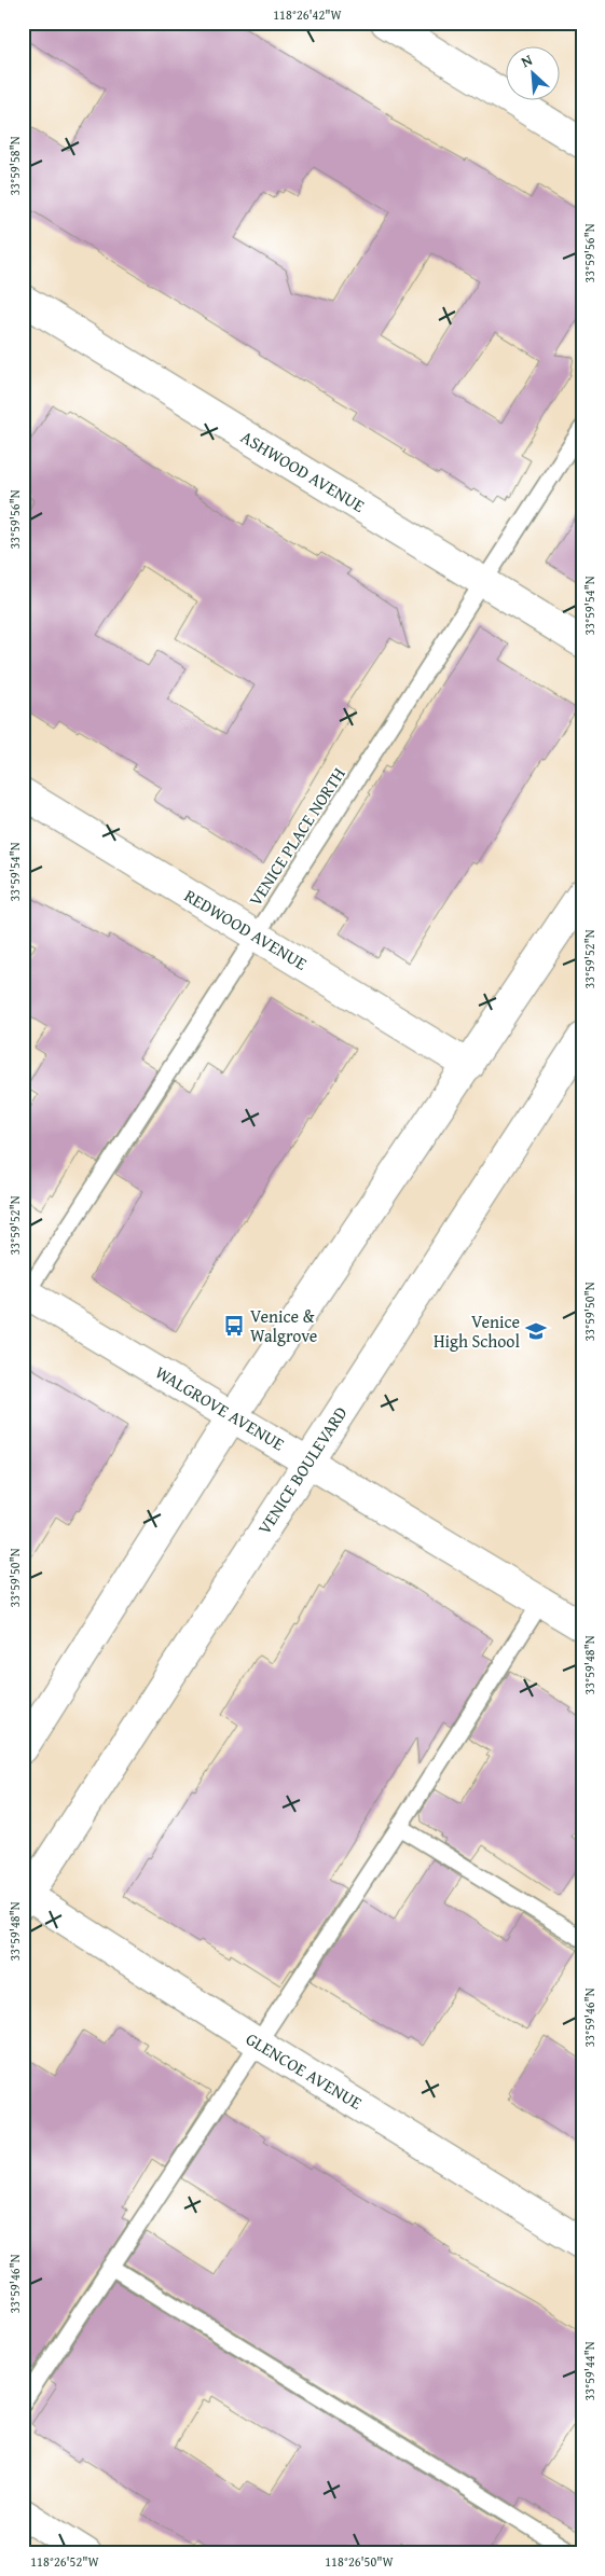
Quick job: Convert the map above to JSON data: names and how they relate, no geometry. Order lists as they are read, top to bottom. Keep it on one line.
{"streets":{"street":["ASHWOOD AVENUE","REDWOOD AVENUE","WALGROVE AVENUE","VENICE BOULEVARD","GLENCOE AVENUE"],"lane":["VENICE PLACE NORTH"]},"crossings":[["ASHWOOD AVENUE","VENICE PLACE NORTH"],["VENICE PLACE NORTH","REDWOOD AVENUE"],["VENICE PLACE NORTH","WALGROVE AVENUE"],["WALGROVE AVENUE","VENICE BOULEVARD"],["VENICE BOULEVARD","GLENCOE AVENUE"]],"places":{"bus stop":["Venice & Walgrove"],"school or university":["Venice High School"]},"north":"top left","coordinates":["118°26'42\"W","33°59'58\"N","33°59'56\"N","33°59'54\"N","33°59'52\"N","33°59'50\"N","33°59'48\"N","33°59'46\"N","33°59'44\"N","118°26'52\"W","118°26'50\"W"]}
